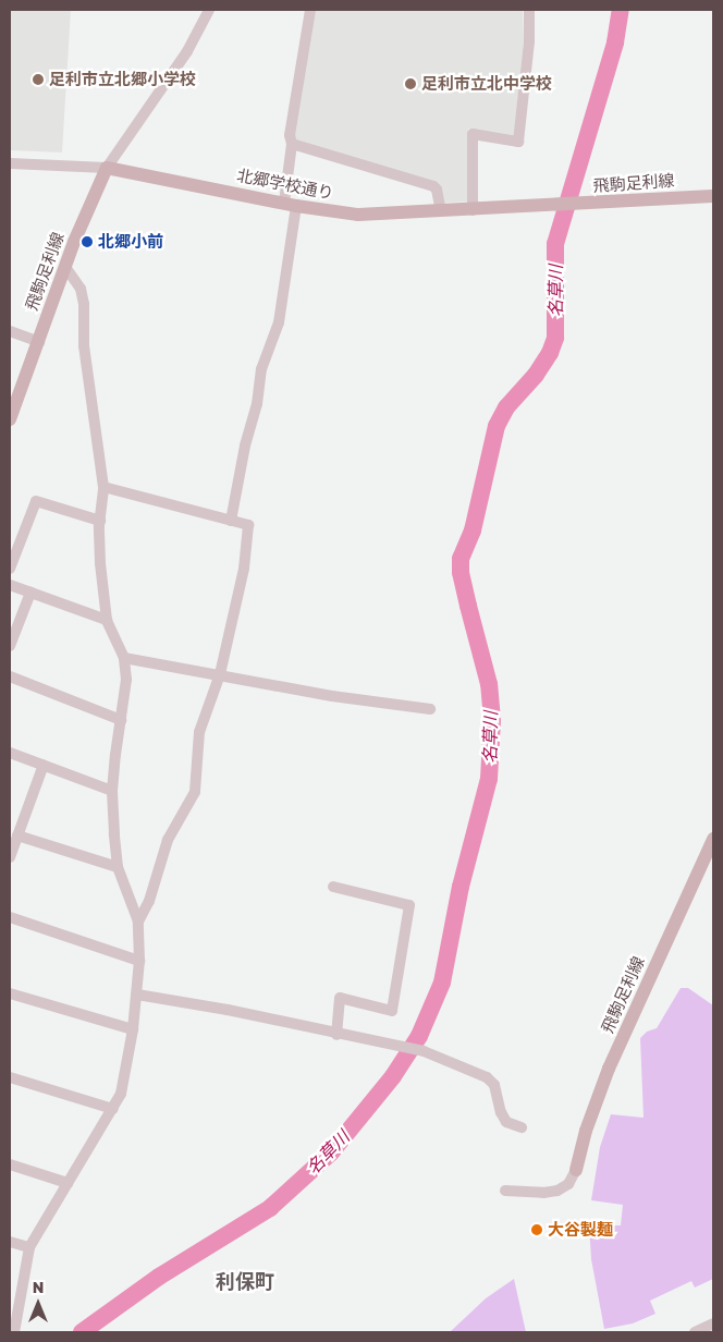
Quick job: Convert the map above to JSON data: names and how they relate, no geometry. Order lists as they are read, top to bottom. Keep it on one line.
{"streets":{"main road":["飛駒足利線","北郷学校通り"]},"crossings":[["飛駒足利線","北郷学校通り"]],"districts":["利保町"],"water":["名草川"],"places":["足利市立北郷小学校","足利市立北中学校","北郷小前","大谷製麺"],"north":"top"}
